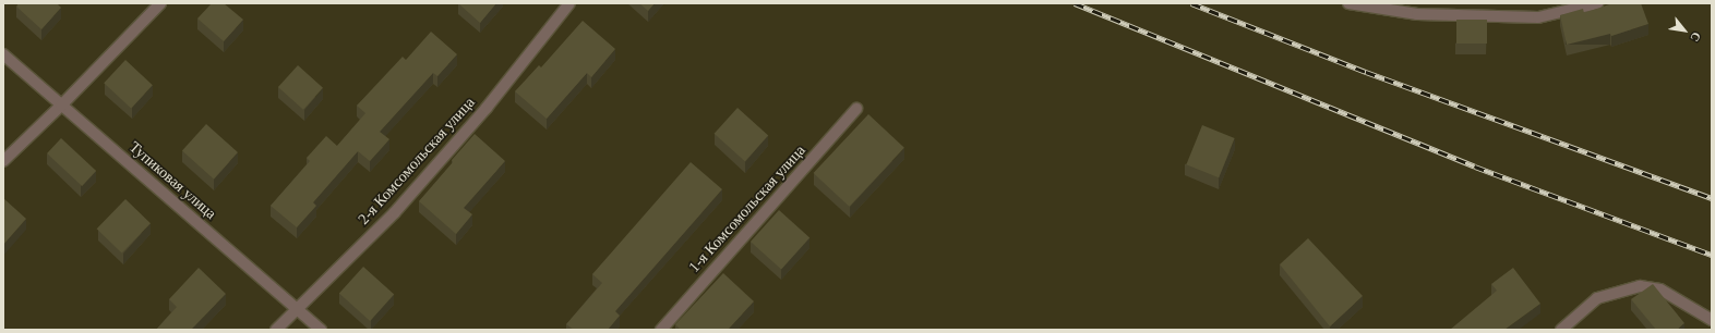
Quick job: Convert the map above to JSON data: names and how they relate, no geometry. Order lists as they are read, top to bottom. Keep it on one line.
{"streets":{"street":["2-я Комсомольская улица","Тупиковая улица","1-я Комсомольская улица"]},"crossings":[["2-я Комсомольская улица","Тупиковая улица"]],"north":"bottom right"}
